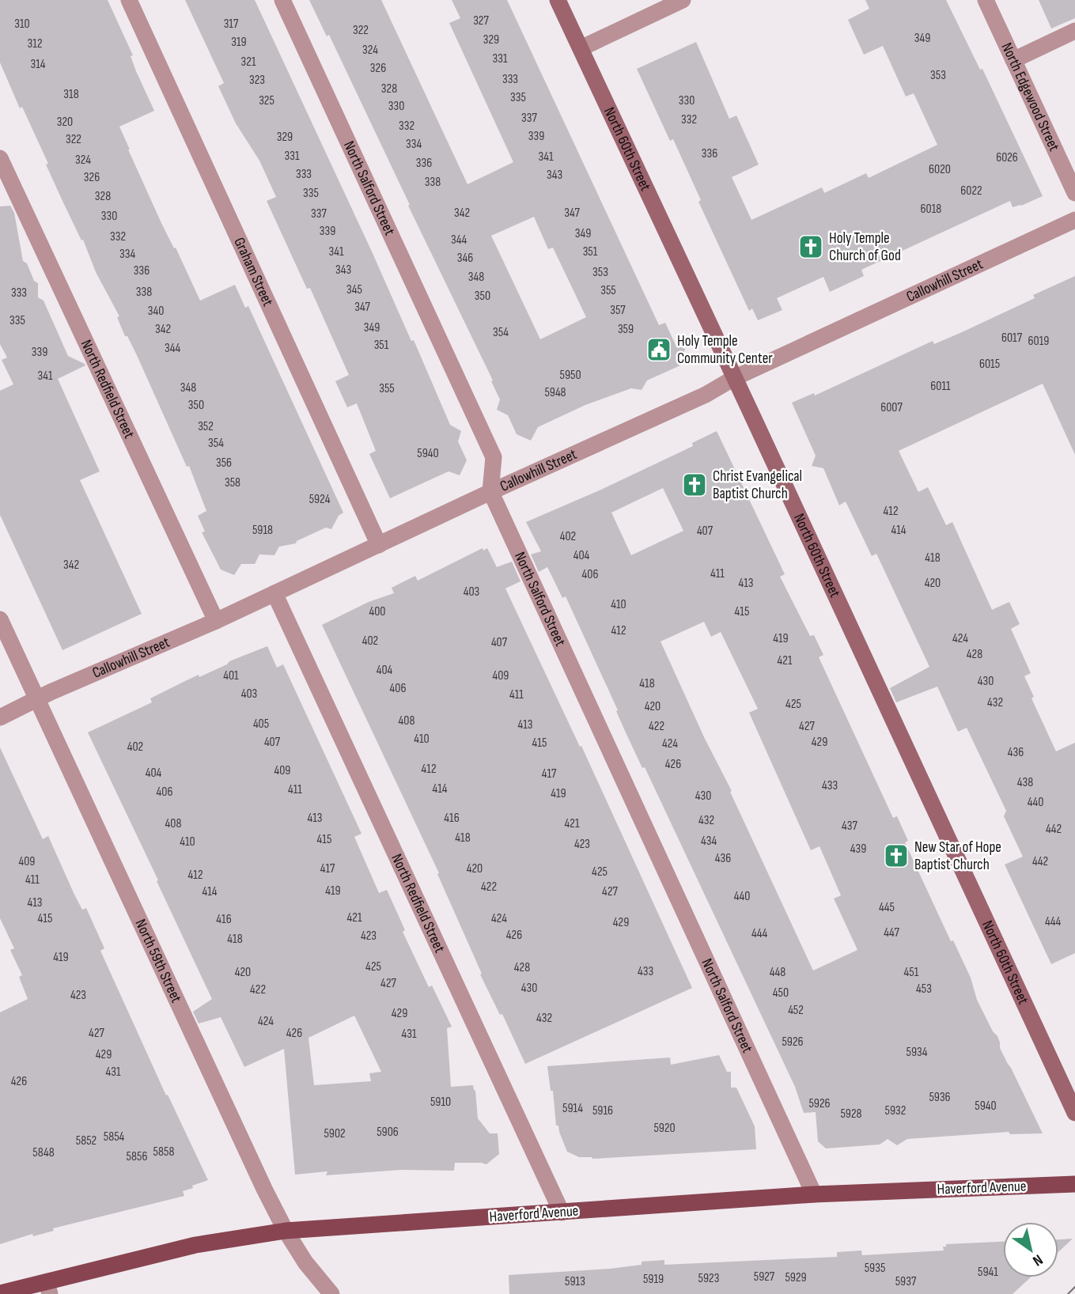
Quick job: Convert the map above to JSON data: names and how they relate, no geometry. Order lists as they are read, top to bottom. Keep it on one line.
{"streets":{"main road":["Haverford Avenue"],"street":["North Edgewood Street","North 60th Street","North Salford Street","Graham Street","Callowhill Street","North Redfield Street","North 59th Street"]},"crossings":[["North 60th Street","Callowhill Street"],["North Salford Street","Callowhill Street"],["North Salford Street","Haverford Avenue"],["Graham Street","Callowhill Street"],["Callowhill Street","North Redfield Street"],["Callowhill Street","North 59th Street"],["North Redfield Street","Haverford Avenue"],["North 59th Street","Haverford Avenue"]],"places":{"church":["Holy Temple Church of God","Christ Evangelical Baptist Church","New Star of Hope Baptist Church"],"public building":["Holy Temple Community Center"]},"house_numbers":["327","310","317","322","349","329","319","312","324","331","321","314","326","353","333","323","328","318","335","325","330","330","337","332","320","332","339","329","322","334","336","331","341","6026","324","336","6020","333","343","326","338","6022","335","328","6018","342","347","337","330","339","349","332","344","341","351","334","346","343","336","353","348","345","355","338","333","350","347","357","340","335","349","342","359","354","6017","6019","351","344","339","6015","5950","341","6011","348","355","5948","350","6007","352","354","5940","356","358","5924","412","5918","414","407","402","404","418","342","411","406","413","420","403","410","400","415","412","419","424","402","407","428","421","404","401","409","430","418","406","403","411","432","425","420","408","405","413","422","427","410","407","429","415","424","402","436","426","412","409","404","417","438","433","414","411","406","419","430","440","413","416","432","408","421","437","442","418","415","434","410","423","439","436","409","442","417","420","425","412","411","422","419","414","427","440","413","445","421","415","424","416","444","429","447","444","426","423","418","419","425","428","433","420","448","451","427","430","453","422","450","423","452","429","432","424","427","426","431","5926","5934","429","431","426","5936","5910","5926","5940","5914","5916","5932","5928","5920","5906","5902","5854","5852","5858","5848","5856","5935","5941","5927","5929","5923","5919","5913","5937"],"north":"bottom right"}
